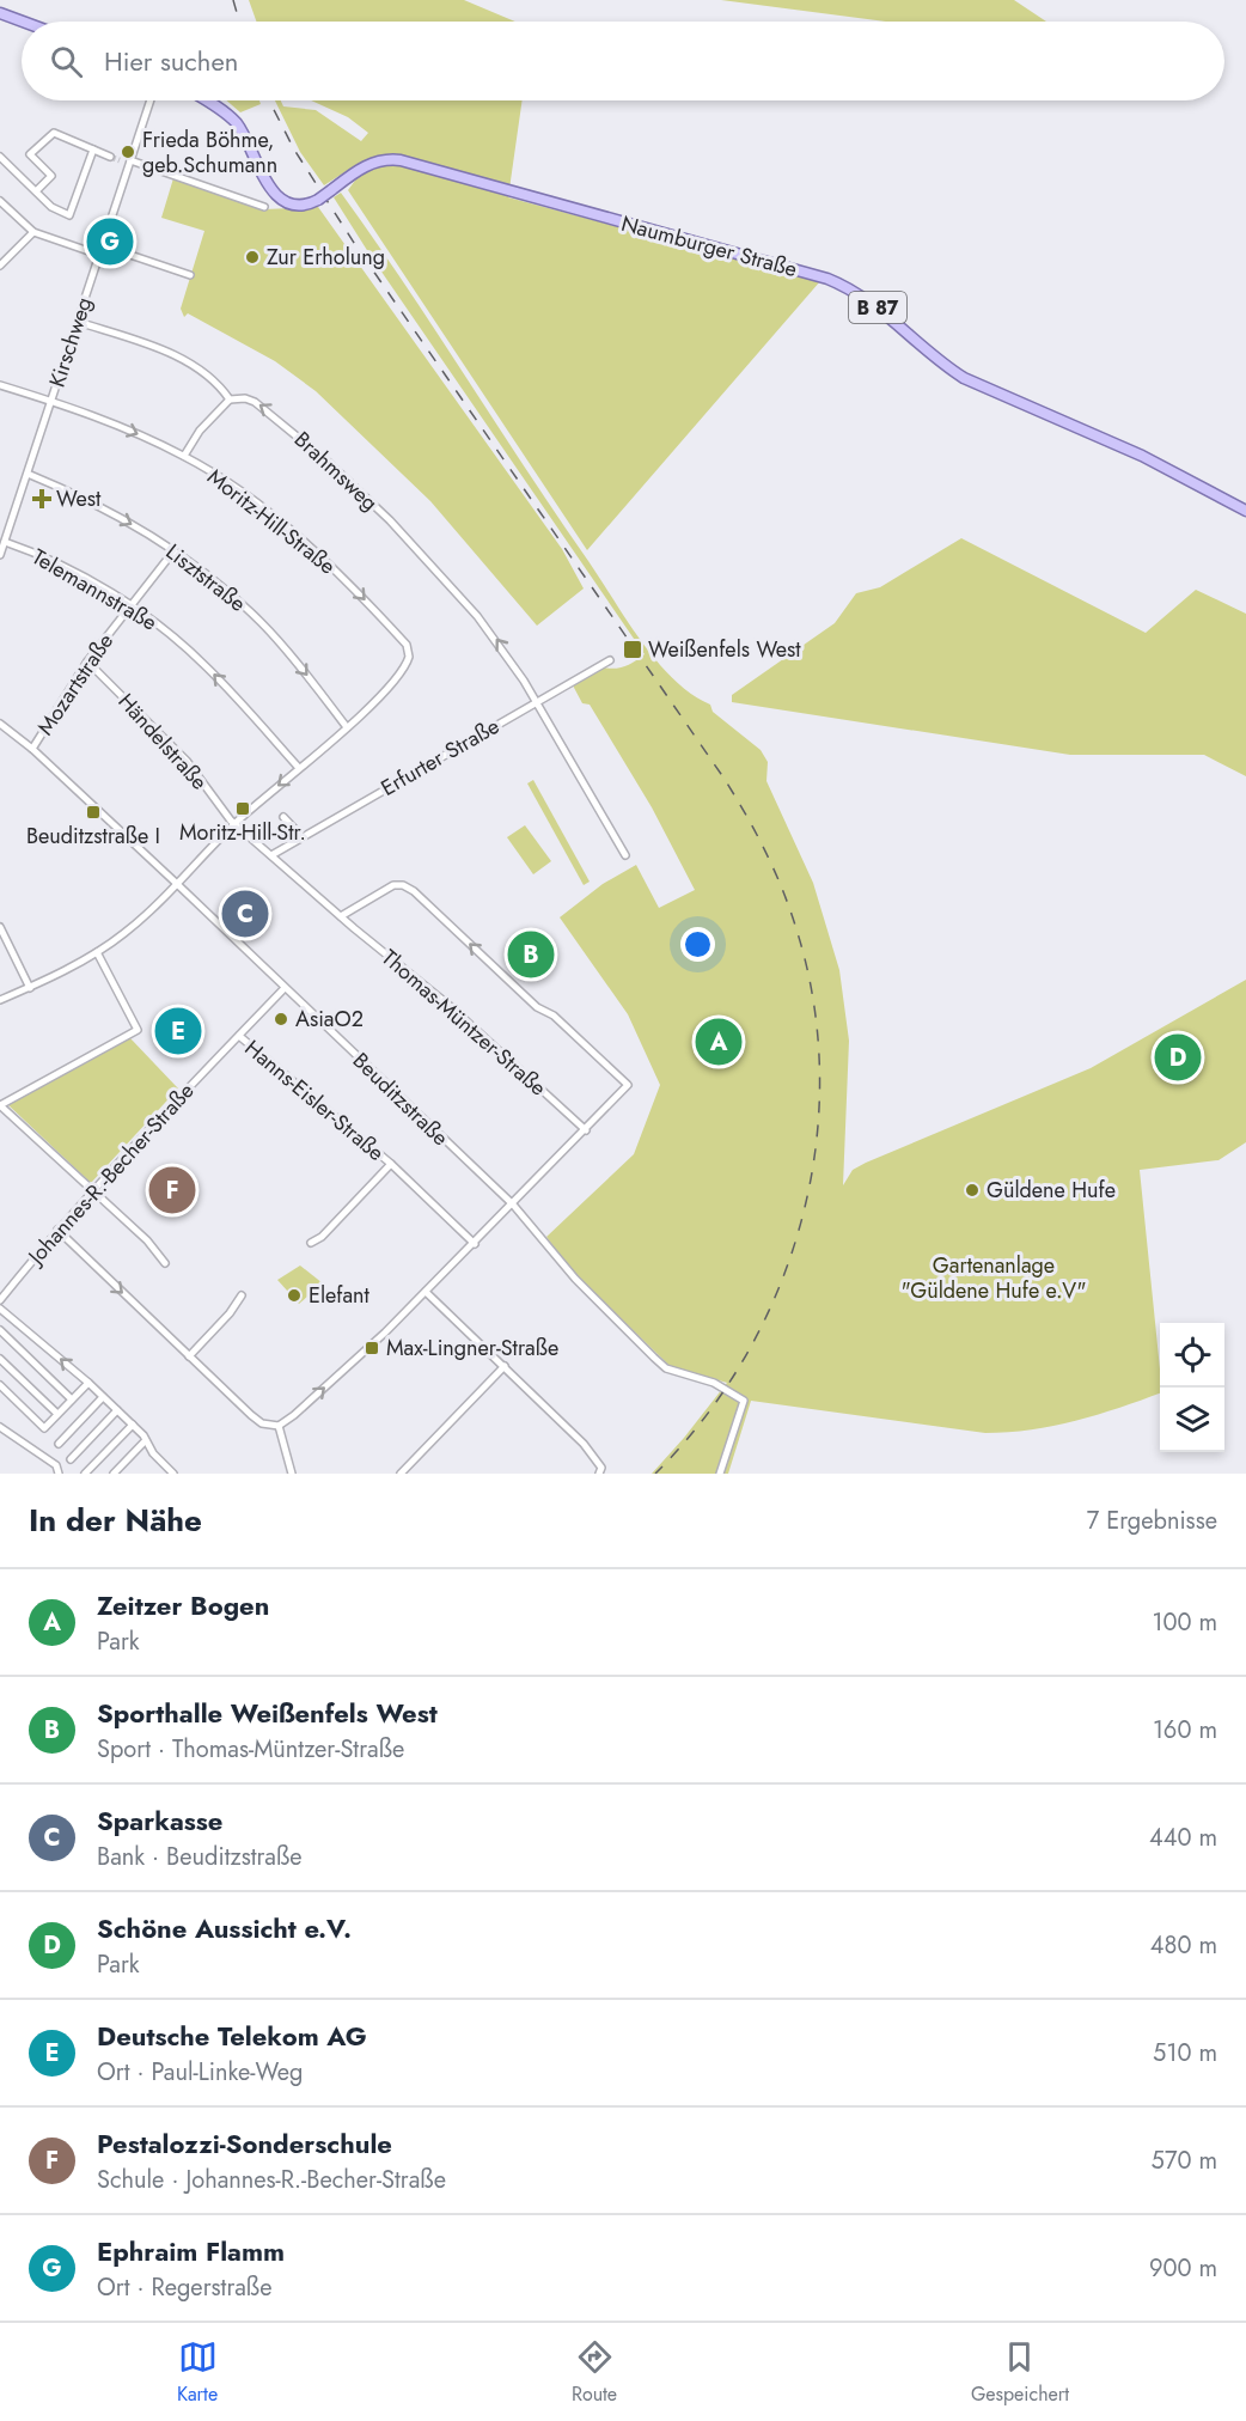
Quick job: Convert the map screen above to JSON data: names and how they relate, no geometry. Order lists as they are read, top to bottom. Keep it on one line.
{"streets":{"main road":["Naumburger Straße","B 87"],"street":["Kirschweg","Brahmsweg","Moritz-Hill-Straße","Lisztstraße","Telemannstraße","Mozartstraße","Händelstraße","Erfurter Straße","Thomas-Müntzer-Straße","Beuditzstraße","Hanns-Eisler-Straße","Johannes-R.-Becher-Straße"]},"crossings":[["Kirschweg","Moritz-Hill-Straße"],["Kirschweg","Lisztstraße"],["Kirschweg","Telemannstraße"],["Brahmsweg","Erfurter Straße"],["Moritz-Hill-Straße","Lisztstraße"],["Moritz-Hill-Straße","Telemannstraße"],["Moritz-Hill-Straße","Händelstraße"],["Moritz-Hill-Straße","Thomas-Müntzer-Straße"],["Moritz-Hill-Straße","Beuditzstraße"],["Lisztstraße","Mozartstraße"],["Telemannstraße","Mozartstraße"],["Mozartstraße","Händelstraße"],["Mozartstraße","Beuditzstraße"],["Händelstraße","Thomas-Müntzer-Straße"],["Erfurter Straße","Thomas-Müntzer-Straße"],["Beuditzstraße","Johannes-R.-Becher-Straße"],["Hanns-Eisler-Straße","Johannes-R.-Becher-Straße"]],"one_way":["Brahmsweg","Lisztstraße","Telemannstraße"],"parks":["Gartenanlage \"Güldene Hufe e.V\""],"places":{"other":["Frieda Böhme, geb.Schumann","Zur Erholung","AsiaO2","Güldene Hufe","Elefant"],"health":["West"],"transit":["Weißenfels West","Moritz-Hill-Str.","Beuditzstraße I","Max-Lingner-Straße"]},"page":{"search":"Hier suchen","pins":["G","C","B","E","A","D","F"],"heading":["In der Nähe","7 Ergebnisse"],"list":[{"mark":"A","name":"Zeitzer Bogen","note":"Park","value":"100 m"},{"mark":"B","name":"Sporthalle Weißenfels West","note":"Sport · Thomas-Müntzer-Straße","value":"160 m"},{"mark":"C","name":"Sparkasse","note":"Bank · Beuditzstraße","value":"440 m"},{"mark":"D","name":"Schöne Aussicht e.V.","note":"Park","value":"480 m"},{"mark":"E","name":"Deutsche Telekom AG","note":"Ort · Paul-Linke-Weg","value":"510 m"},{"mark":"F","name":"Pestalozzi-Sonderschule","note":"Schule · Johannes-R.-Becher-Straße","value":"570 m"},{"mark":"G","name":"Ephraim Flamm","note":"Ort · Regerstraße","value":"900 m"}],"nav":["Karte","Route","Gespeichert"]}}
